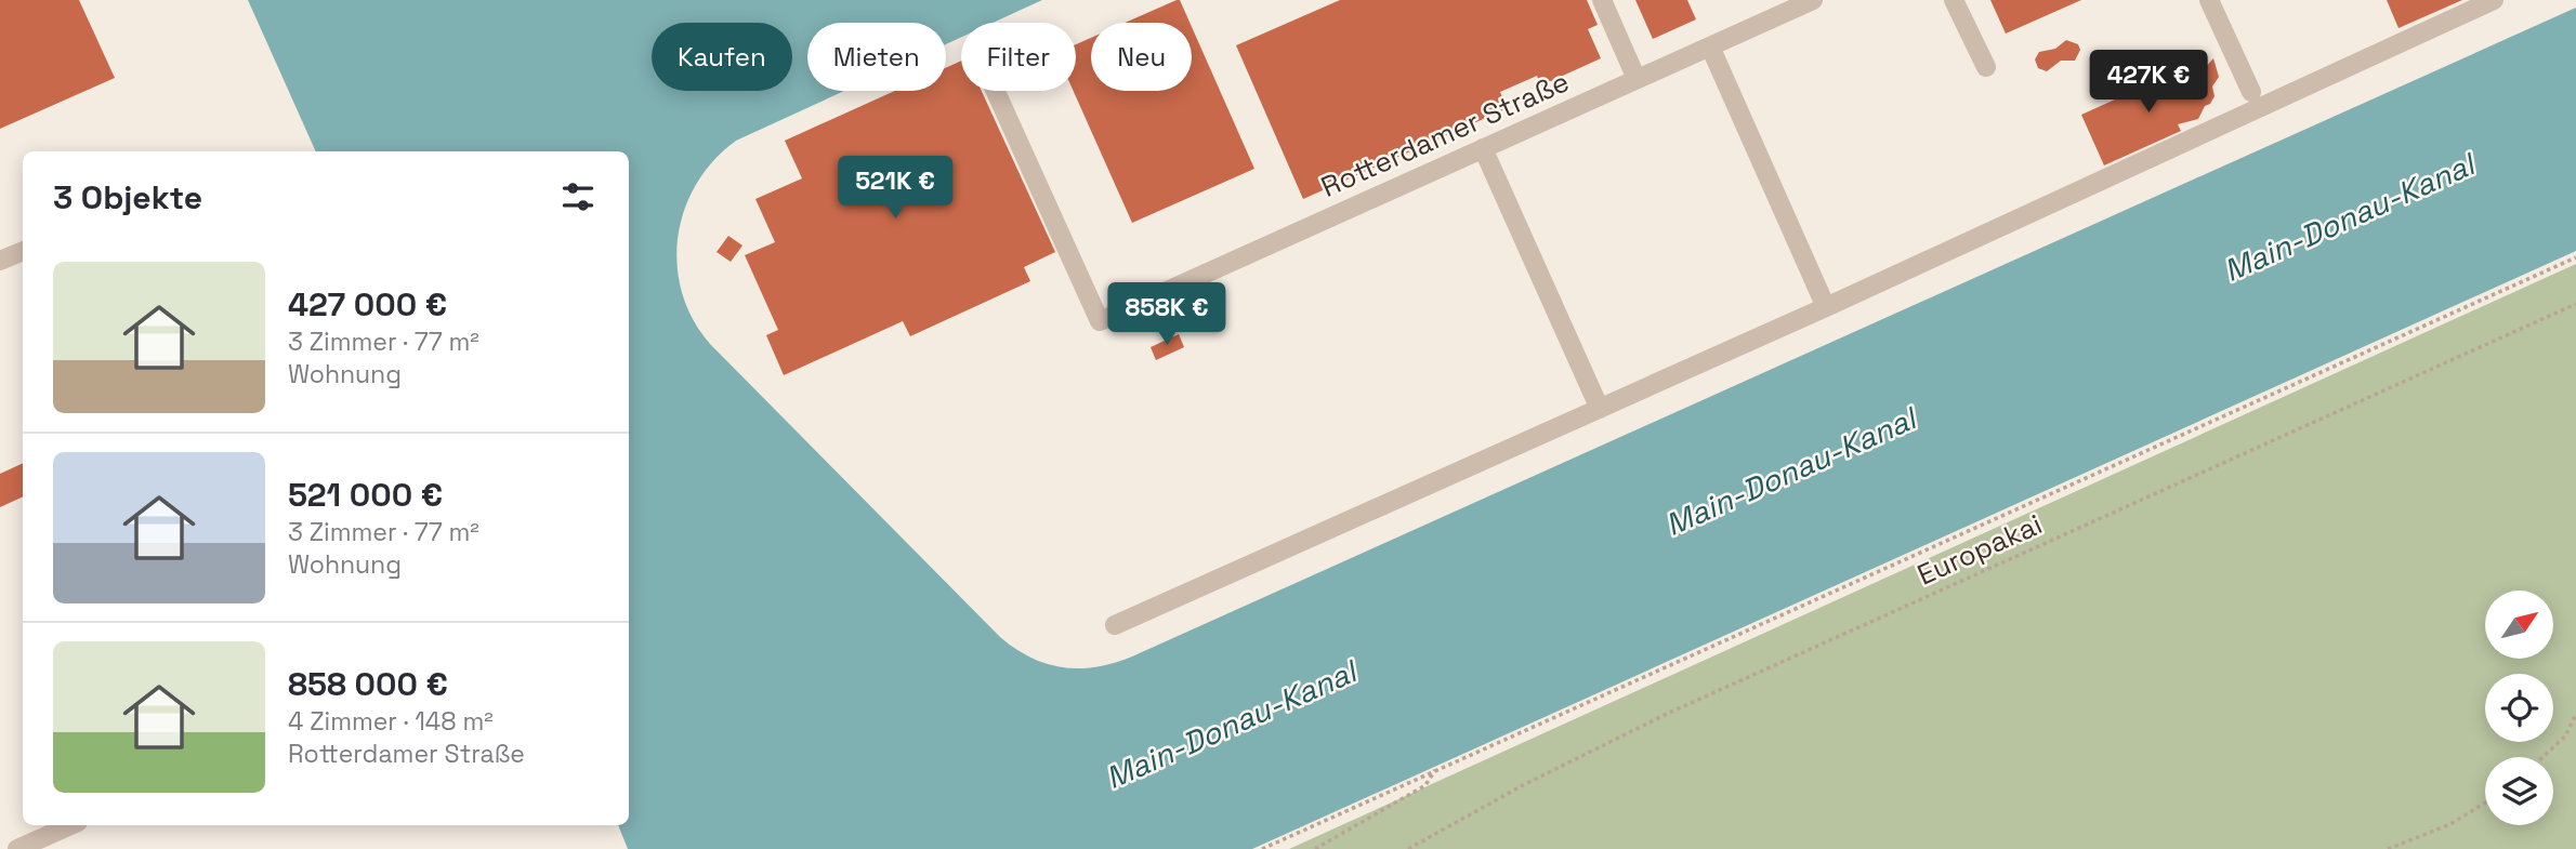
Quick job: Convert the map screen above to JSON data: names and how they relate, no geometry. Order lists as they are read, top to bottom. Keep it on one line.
{"streets":{"street":["Rotterdamer Straße"],"path":["Europakai"]},"water":["Main-Donau-Kanal"],"north":"top right","page":{"chip":["Kaufen","Mieten","Filter","Neu"],"price":["427K €","521K €","858K €"],"heading":"3 Objekte","list":[{"name":"427 000 €","note":"3 Zimmer · 77 m² · Wohnung"},{"name":"521 000 €","note":"3 Zimmer · 77 m² · Wohnung"},{"name":"858 000 €","note":"4 Zimmer · 148 m² · Rotterdamer Straße"}]}}
